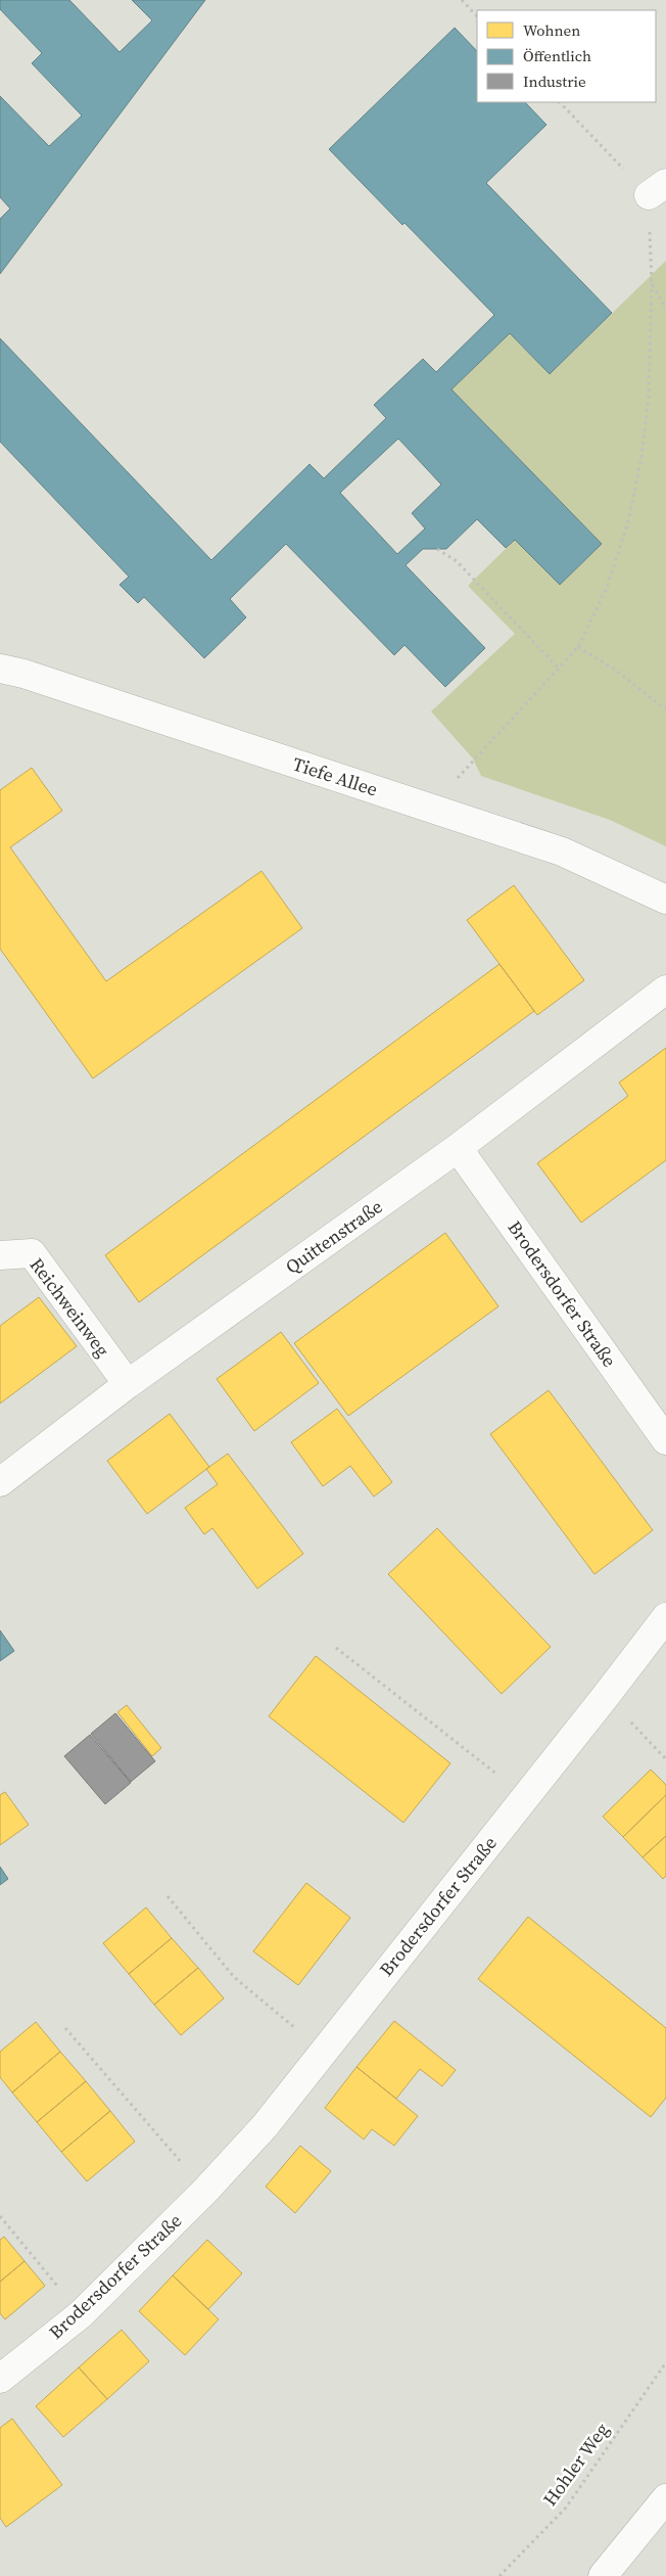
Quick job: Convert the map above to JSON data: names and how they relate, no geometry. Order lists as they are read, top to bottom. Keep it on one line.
{"streets":{"street":["Tiefe Allee","Quittenstraße","Brodersdorfer Straße","Reichweinweg"],"path":["Hohler Weg"]},"crossings":[["Quittenstraße","Brodersdorfer Straße"],["Quittenstraße","Reichweinweg"]],"legend":["Wohnen","Öffentlich","Industrie"]}
